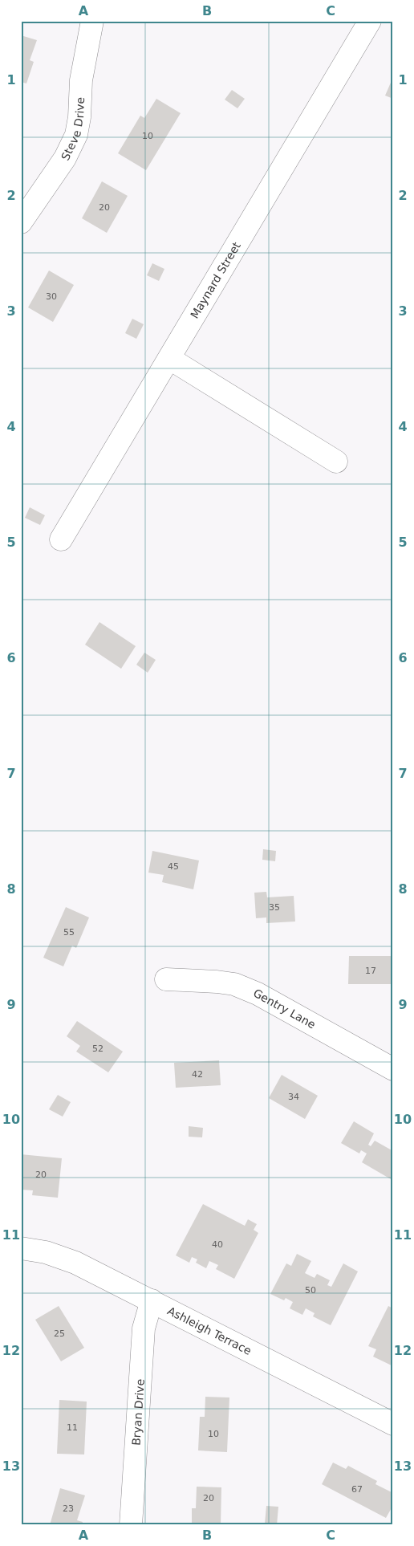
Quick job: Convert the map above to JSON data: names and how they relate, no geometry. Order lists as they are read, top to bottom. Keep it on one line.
{"streets":{"street":["Steve Drive","Maynard Street","Gentry Lane","Ashleigh Terrace","Bryan Drive"]},"crossings":[["Ashleigh Terrace","Bryan Drive"]],"house_numbers":["10","20","30","45","35","55","17","52","42","34","20","40","50","25","11","10","67","20","23"],"grid":{"columns":["A","B","C"],"rows":["1","2","3","4","5","6","7","8","9","10","11","12","13"]}}
